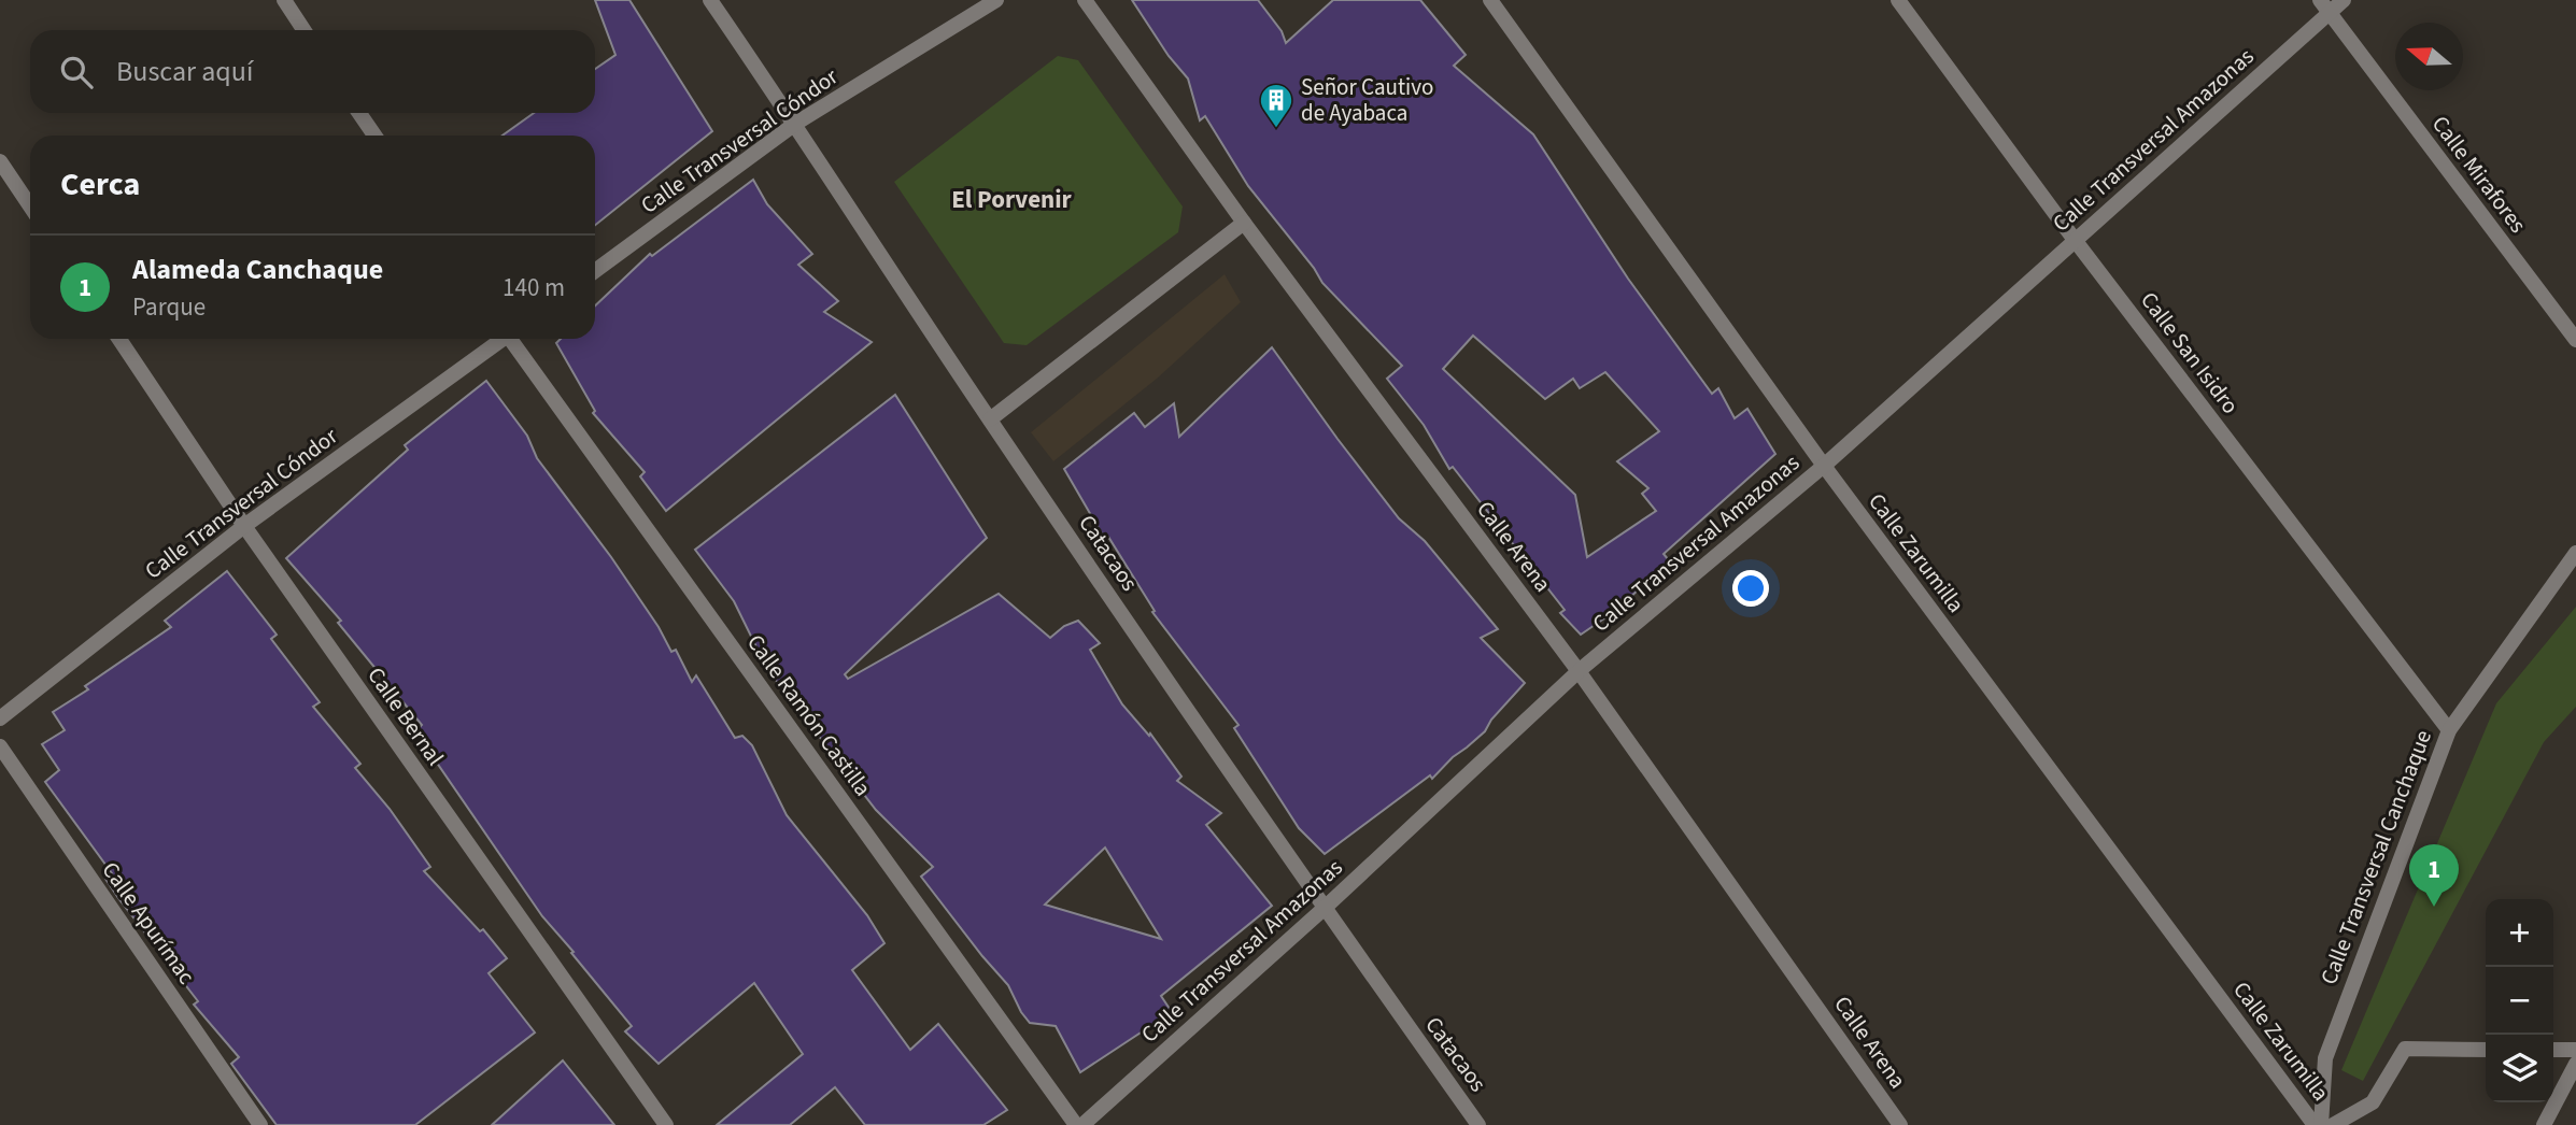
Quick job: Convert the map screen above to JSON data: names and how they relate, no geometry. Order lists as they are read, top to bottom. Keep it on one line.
{"streets":{"street":["Calle Transversal Amazonas","Calle Transversal Cóndor","Calle Mirafores","Calle San Isidro","Calle Arena","Catacaos","Calle Zarumilla","Calle Ramón Castilla","Calle Bernal","Calle Transversal Canchaque","Calle Apurímac"]},"crossings":[["Calle Transversal Amazonas","Calle Mirafores"],["Calle Transversal Amazonas","Calle San Isidro"],["Calle Transversal Amazonas","Calle Arena"],["Calle Transversal Amazonas","Catacaos"],["Calle Transversal Amazonas","Calle Zarumilla"],["Calle Transversal Cóndor","Catacaos"],["Calle Transversal Cóndor","Calle Bernal"],["Calle San Isidro","Calle Transversal Canchaque"],["Calle Zarumilla","Calle Transversal Canchaque"]],"districts":["El Porvenir"],"places":{"building":["Señor Cautivo de Ayabaca"]},"north":"left","page":{"search":"Buscar aquí","heading":"Cerca","list":[{"mark":"1","name":"Alameda Canchaque","note":"Parque","value":"140 m"}],"pins":"1","map_buttons":["+","−"]}}
